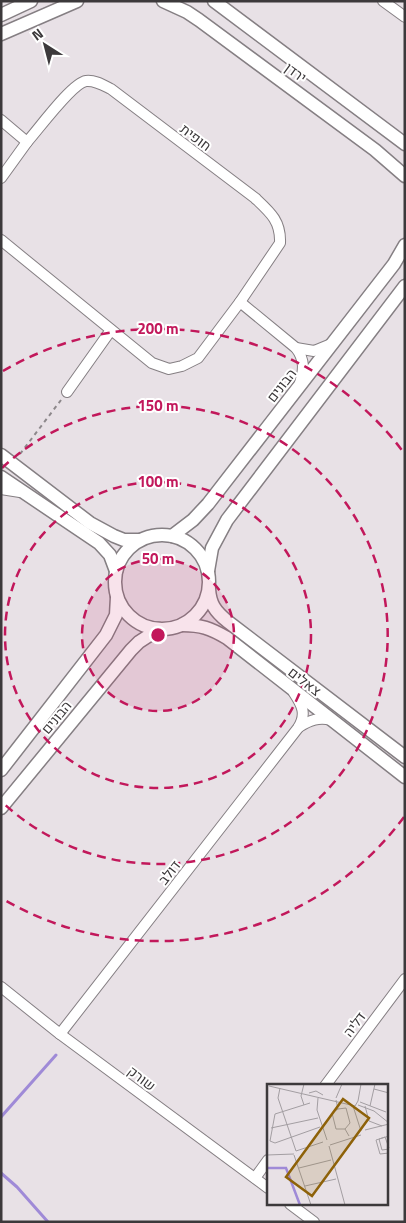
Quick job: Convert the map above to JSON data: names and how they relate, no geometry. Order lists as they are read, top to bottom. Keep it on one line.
{"streets":{"street":["ירדן","חופית","הבונים","צאלים","דולב","דליה","שורק"]},"crossings":[["הבונים","צאלים"],["צאלים","דולב"],["דולב","שורק"]],"north":"top left","rings":["200 m","150 m","100 m","50 m"]}
